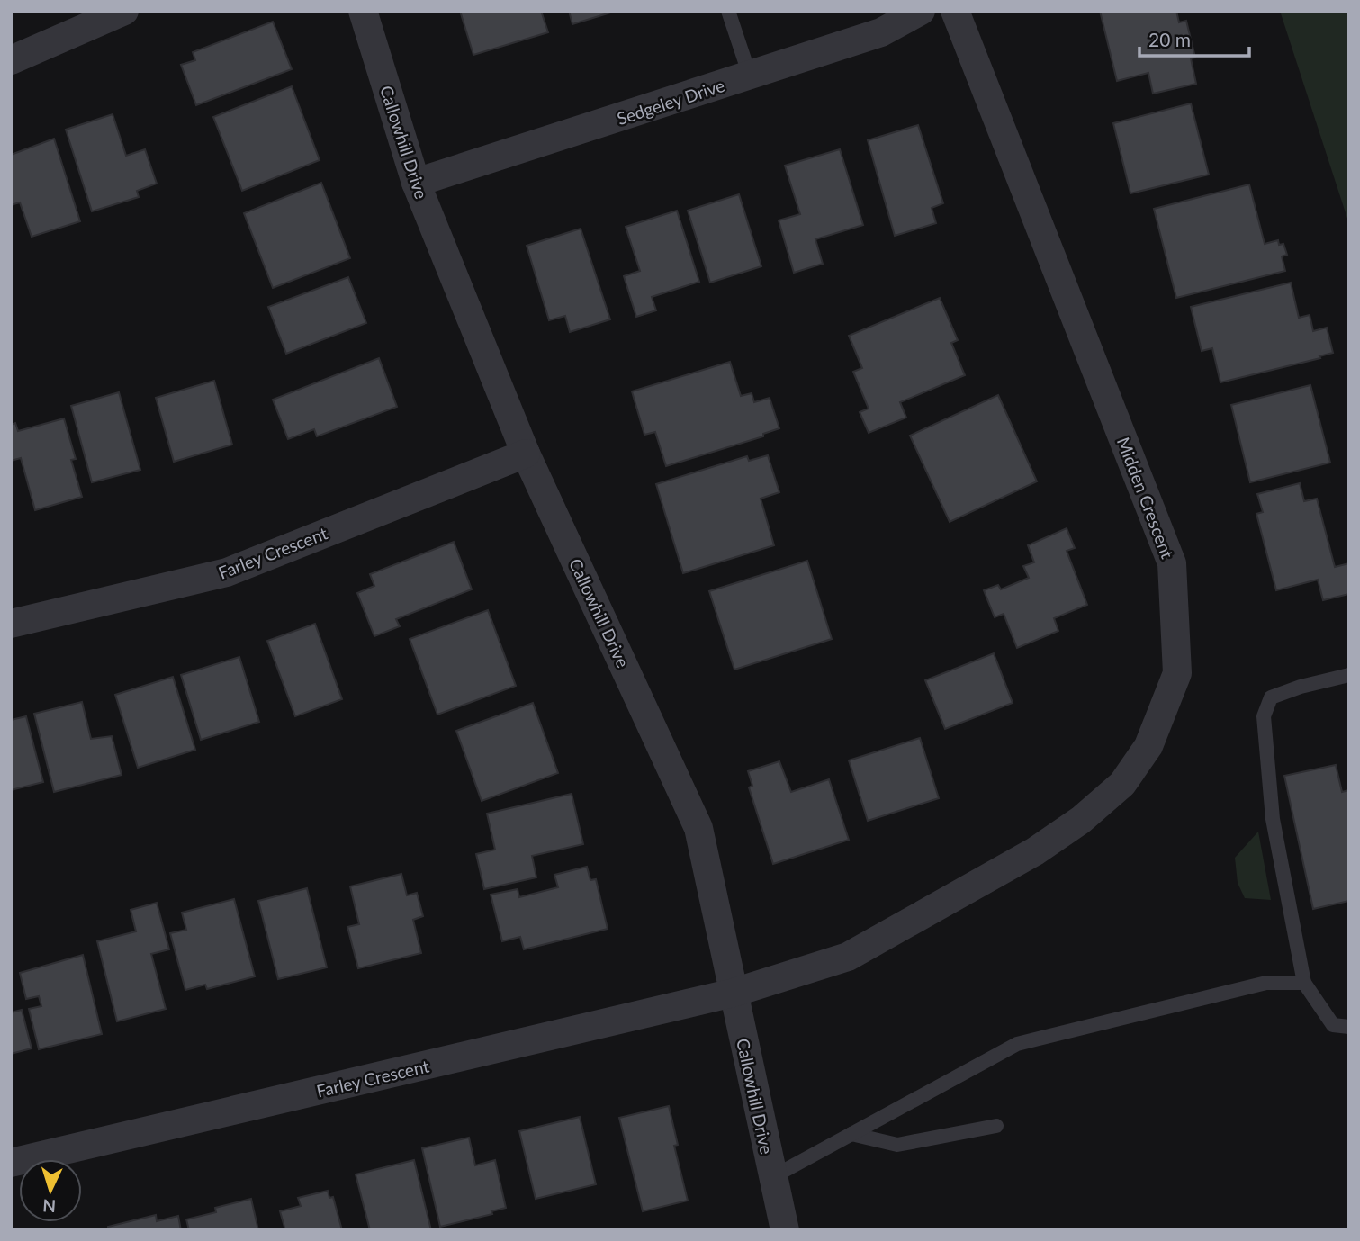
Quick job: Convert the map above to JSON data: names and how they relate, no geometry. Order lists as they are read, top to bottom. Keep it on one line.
{"streets":{"street":["Sedgeley Drive","Callowhill Drive","Midden Crescent","Farley Crescent"]},"crossings":[["Sedgeley Drive","Callowhill Drive"],["Callowhill Drive","Midden Crescent"],["Callowhill Drive","Farley Crescent"],["Midden Crescent","Farley Crescent"]],"scale_bar":"20 m","north":"bottom"}
